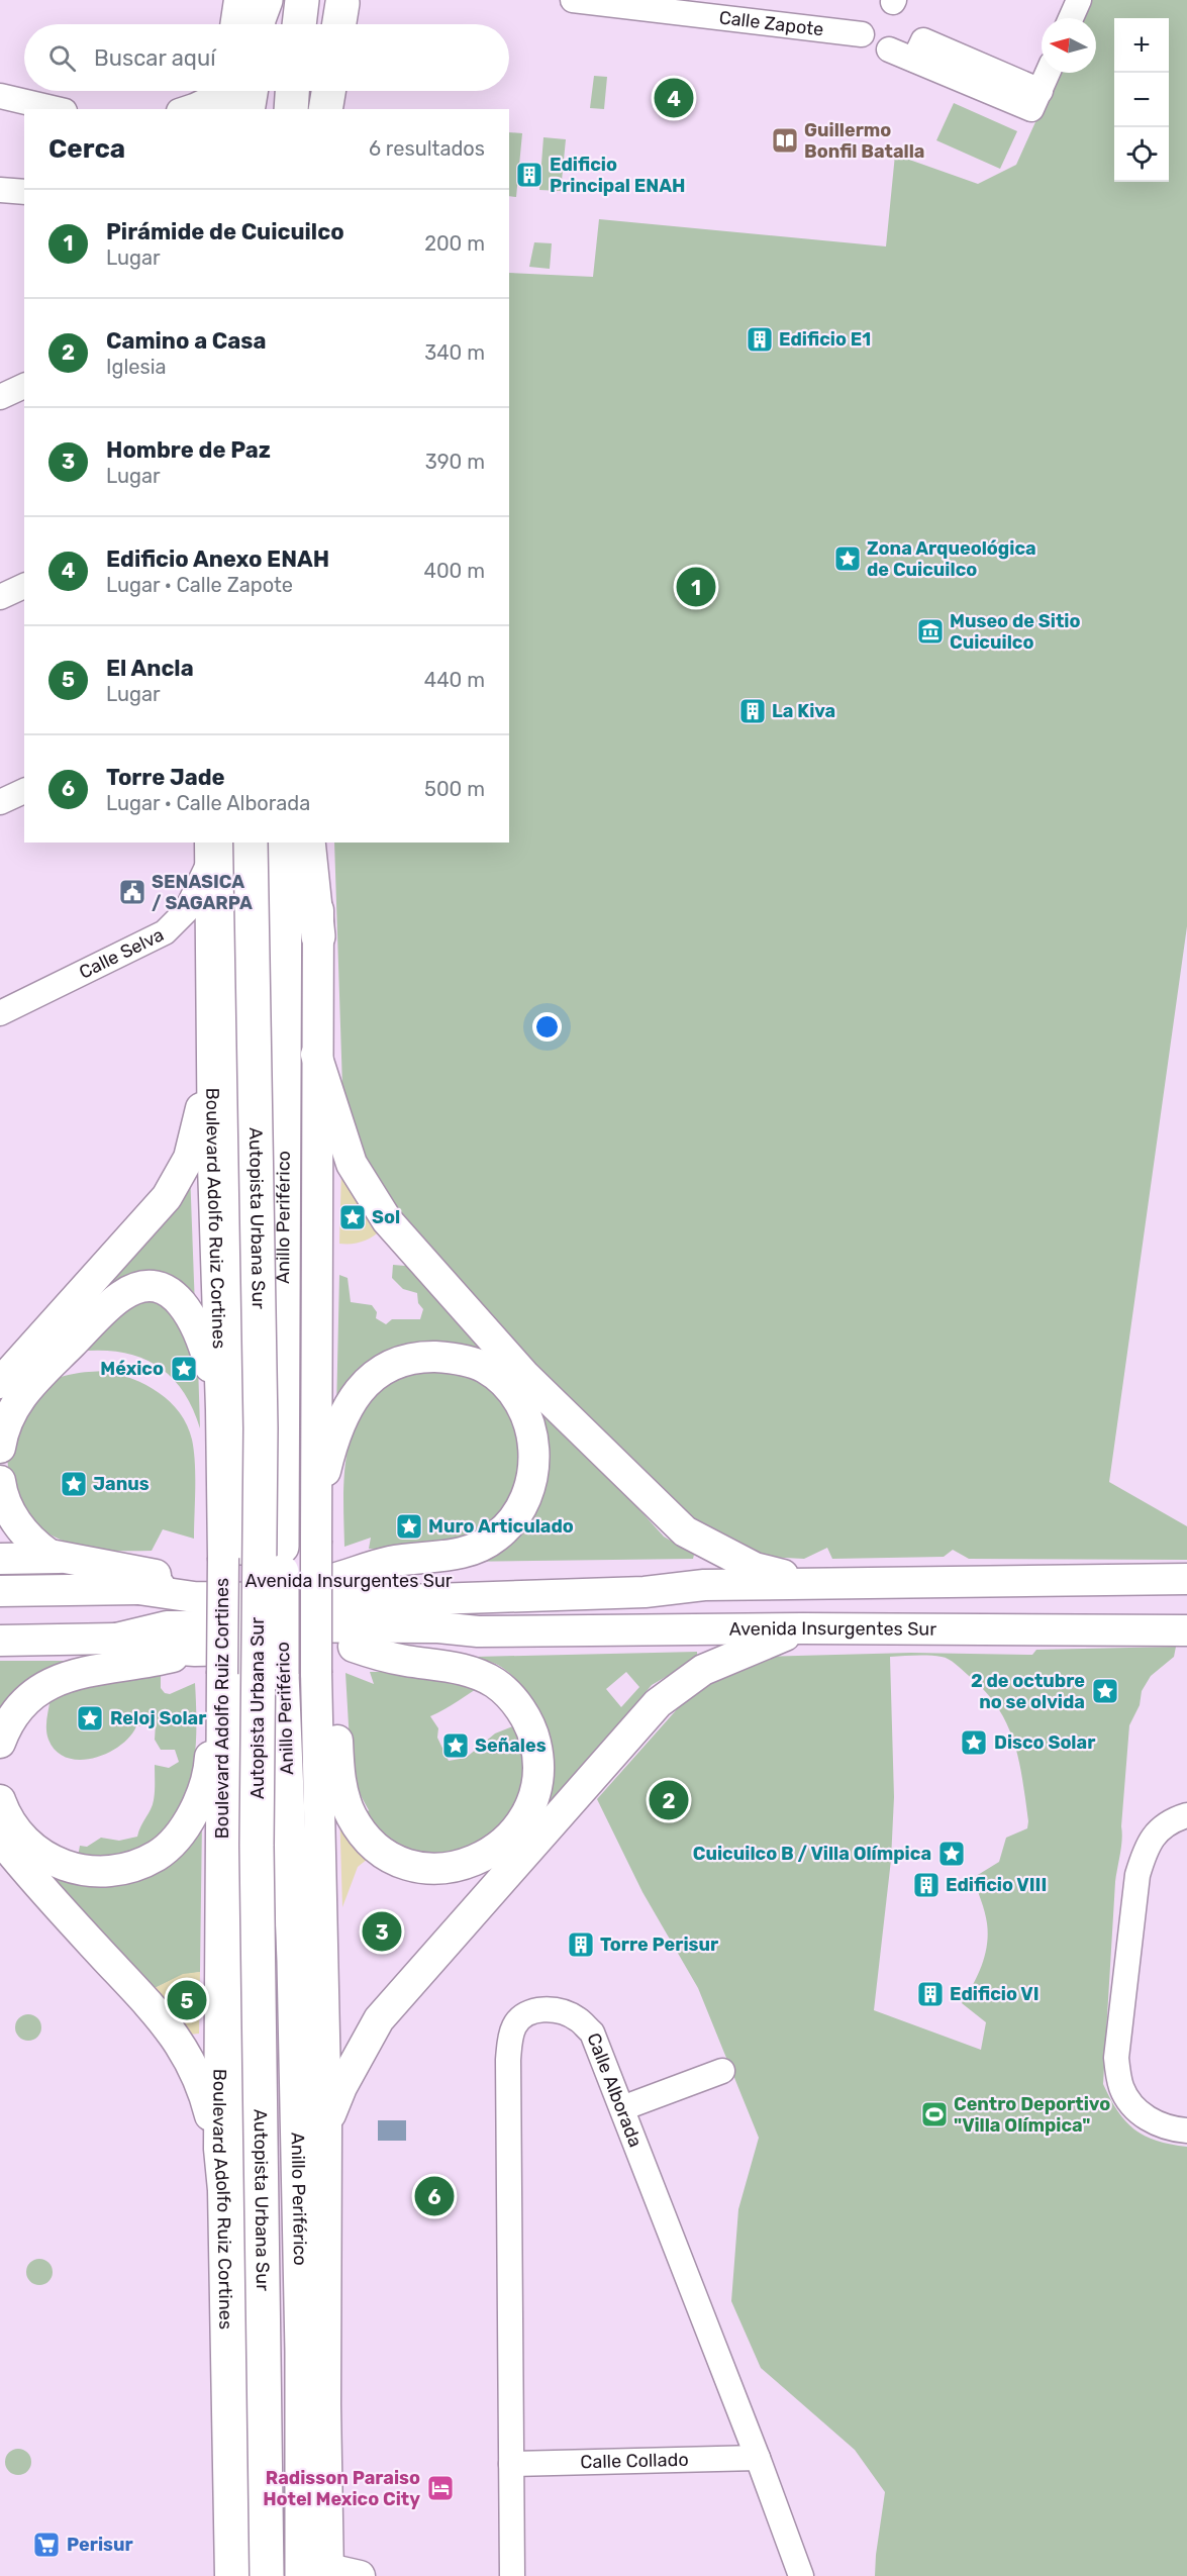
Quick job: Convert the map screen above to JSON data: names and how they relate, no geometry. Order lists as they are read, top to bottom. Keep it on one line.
{"streets":{"highway":["Autopista Urbana Sur","Anillo Periférico"],"main road":["Boulevard Adolfo Ruiz Cortines","Avenida Insurgentes Sur"],"street":["Calle Zapote","Calle Selva","Calle Alborada","Calle Collado"]},"crossings":[["Calle Selva","Boulevard Adolfo Ruiz Cortines"],["Calle Alborada","Calle Collado"]],"places":{"library":["Guillermo Bonfil Batalla"],"building":["Edificio Principal ENAH","Edificio E1","La Kiva","Edificio VIII","Torre Perisur","Edificio VI"],"place":["Zona Arqueológica de Cuicuilco","Sol","México","Janus","Muro Articulado","2 de octubre no se olvida","Reloj Solar","Disco Solar","Señales","Cuicuilco B / Villa Olímpica"],"museum":["Museo de Sitio Cuicuilco"],"public building":["SENASICA / SAGARPA"],"sports":["Centro Deportivo \"Villa Olímpica\""],"hotel":["Radisson Paraiso Hotel Mexico City"],"supermarket":["Perisur"]},"north":"left","page":{"map_buttons":["+","−"],"search":"Buscar aquí","pins":["4","1","2","3","5","6"],"heading":["Cerca","6 resultados"],"list":[{"mark":"1","name":"Pirámide de Cuicuilco","note":"Lugar","value":"200 m"},{"mark":"2","name":"Camino a Casa","note":"Iglesia","value":"340 m"},{"mark":"3","name":"Hombre de Paz","note":"Lugar","value":"390 m"},{"mark":"4","name":"Edificio Anexo ENAH","note":"Lugar · Calle Zapote","value":"400 m"},{"mark":"5","name":"El Ancla","note":"Lugar","value":"440 m"},{"mark":"6","name":"Torre Jade","note":"Lugar · Calle Alborada","value":"500 m"}]}}
